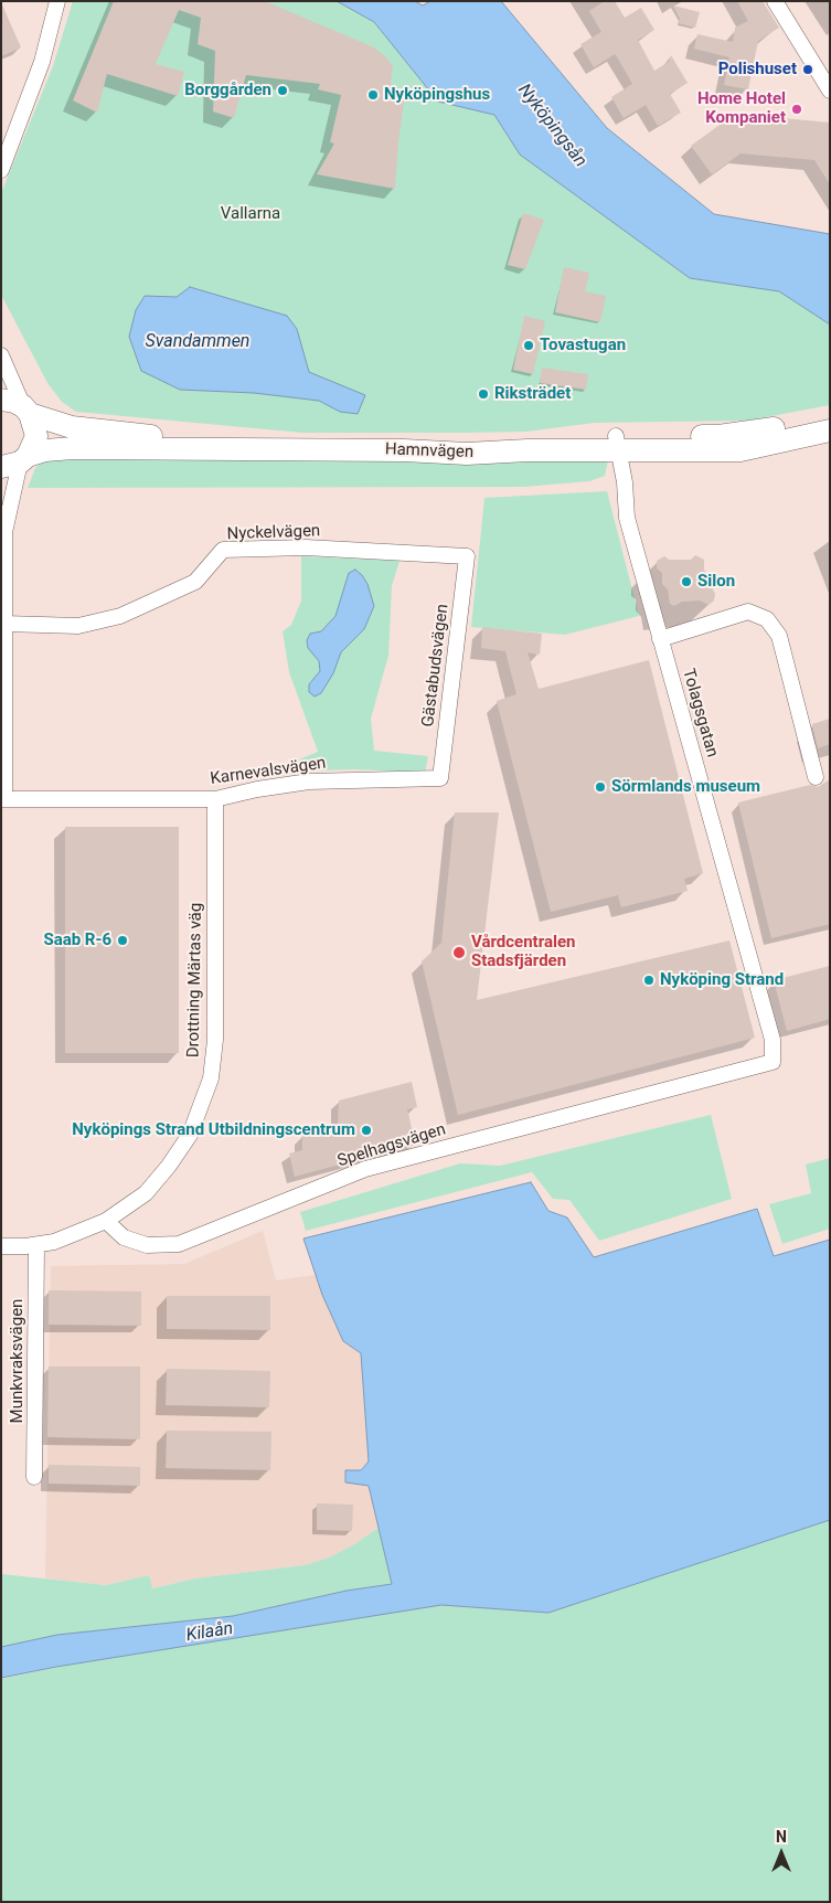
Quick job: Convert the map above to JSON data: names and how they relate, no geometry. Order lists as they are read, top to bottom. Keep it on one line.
{"streets":{"main road":["Hamnvägen"],"street":["Nyckelvägen","Gästabudsvägen","Tolagsgatan","Karnevalsvägen","Drottning Märtas väg","Spelhagsvägen","Munkvraksvägen"]},"crossings":[["Hamnvägen","Tolagsgatan"],["Nyckelvägen","Gästabudsvägen"],["Gästabudsvägen","Karnevalsvägen"],["Tolagsgatan","Spelhagsvägen"],["Karnevalsvägen","Drottning Märtas väg"],["Drottning Märtas väg","Spelhagsvägen"]],"water":["Nyköpingsån","Svandammen","Kilaån"],"parks":["Vallarna"],"places":["Polishuset","Borggården","Nyköpingshus","Home Hotel Kompaniet","Tovastugan","Riksträdet","Silon","Sörmlands museum","Saab R-6","Vårdcentralen Stadsfjärden","Nyköping Strand","Nyköpings Strand Utbildningscentrum"],"north":"top"}
